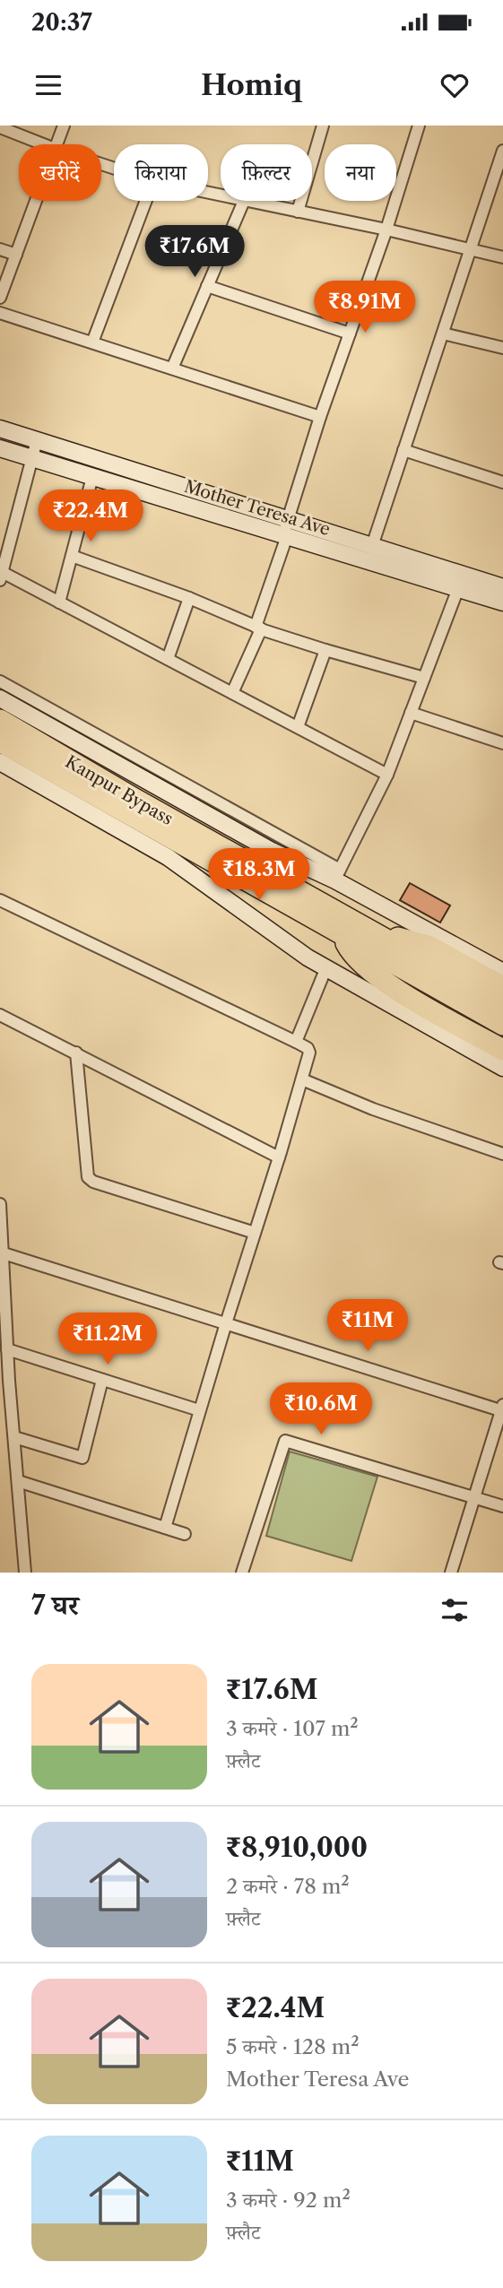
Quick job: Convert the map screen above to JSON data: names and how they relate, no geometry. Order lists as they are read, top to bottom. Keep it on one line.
{"streets":{"highway":["Kanpur Bypass"],"main road":["Mother Teresa Ave"]},"page":{"status":"20:37","header":"Homiq","chip":["खरीदें","किराया","फ़िल्टर","नया"],"price":["₹17.6M","₹8.91M","₹22.4M","₹18.3M","₹11M","₹11.2M","₹10.6M"],"heading":"7 घर","list":[{"name":"₹17.6M","note":"3 कमरे · 107 m² · फ़्लैट"},{"name":"₹8,910,000","note":"2 कमरे · 78 m² · फ़्लैट"},{"name":"₹22.4M","note":"5 कमरे · 128 m² · Mother Teresa Ave"},{"name":"₹11M","note":"3 कमरे · 92 m² · फ़्लैट"}]}}
